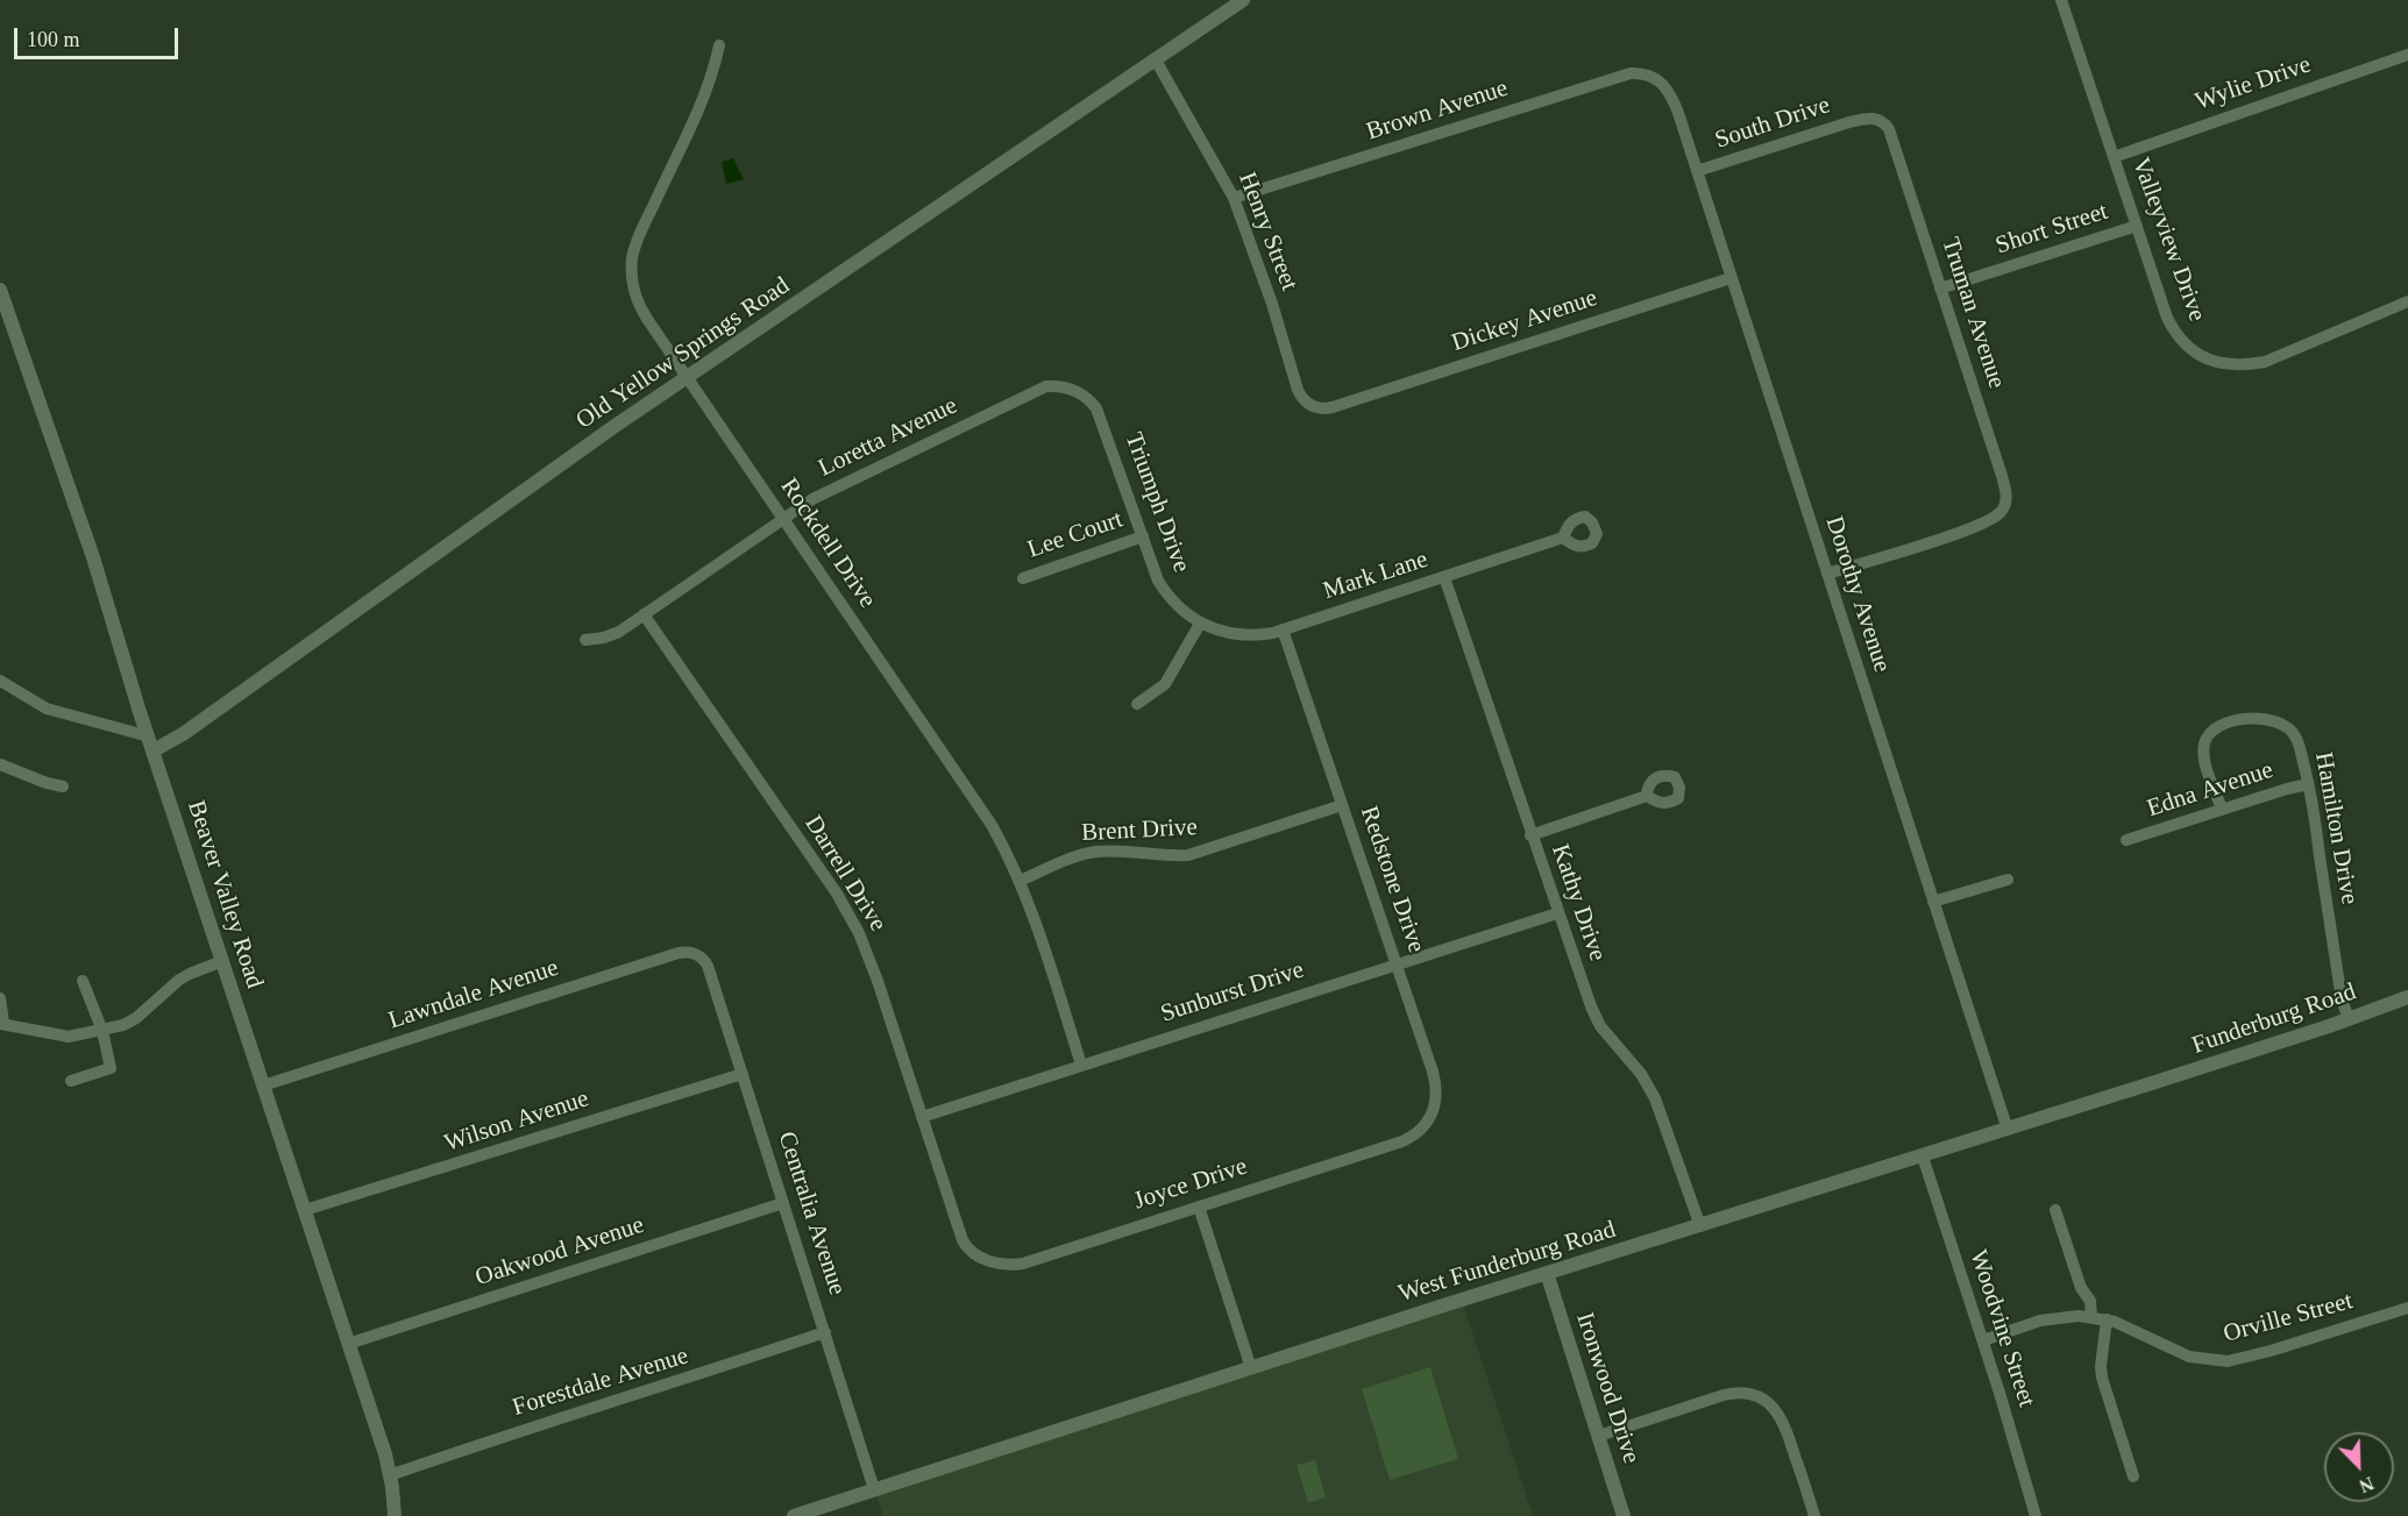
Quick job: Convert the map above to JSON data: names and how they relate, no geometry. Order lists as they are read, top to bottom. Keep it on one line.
{"streets":{"street":["Wylie Drive","Brown Avenue","South Drive","Short Street","Henry Street","Valleyview Drive","Truman Avenue","Dickey Avenue","Old Yellow Springs Road","Loretta Avenue","Triumph Drive","Lee Court","Rockdell Drive","Mark Lane","Dorothy Avenue","Edna Avenue","Hamilton Drive","Brent Drive","Darrell Drive","Redstone Drive","Beaver Valley Road","Kathy Drive","Sunburst Drive","Lawndale Avenue","Funderburg Road","Wilson Avenue","Joyce Drive","Centralia Avenue","Oakwood Avenue","West Funderburg Road","Orville Street","Woodvine Street","Forestdale Avenue","Ironwood Drive"]},"crossings":[["Wylie Drive","Valleyview Drive"],["Brown Avenue","Henry Street"],["Brown Avenue","Dorothy Avenue"],["South Drive","Truman Avenue"],["South Drive","Dorothy Avenue"],["Short Street","Valleyview Drive"],["Short Street","Truman Avenue"],["Henry Street","Dickey Avenue"],["Henry Street","Old Yellow Springs Road"],["Truman Avenue","Dorothy Avenue"],["Dickey Avenue","Dorothy Avenue"],["Old Yellow Springs Road","Rockdell Drive"],["Old Yellow Springs Road","Beaver Valley Road"],["Loretta Avenue","Triumph Drive"],["Loretta Avenue","Rockdell Drive"],["Loretta Avenue","Darrell Drive"],["Triumph Drive","Lee Court"],["Triumph Drive","Mark Lane"],["Rockdell Drive","Brent Drive"],["Rockdell Drive","Sunburst Drive"],["Mark Lane","Redstone Drive"],["Mark Lane","Kathy Drive"],["Dorothy Avenue","West Funderburg Road"],["Edna Avenue","Hamilton Drive"],["Hamilton Drive","Funderburg Road"],["Brent Drive","Redstone Drive"],["Darrell Drive","Sunburst Drive"],["Darrell Drive","Joyce Drive"],["Redstone Drive","Sunburst Drive"],["Redstone Drive","Joyce Drive"],["Beaver Valley Road","Lawndale Avenue"],["Beaver Valley Road","Wilson Avenue"],["Beaver Valley Road","Oakwood Avenue"],["Beaver Valley Road","Forestdale Avenue"],["Kathy Drive","Sunburst Drive"],["Kathy Drive","West Funderburg Road"],["Lawndale Avenue","Centralia Avenue"],["Funderburg Road","West Funderburg Road"],["Wilson Avenue","Centralia Avenue"],["Centralia Avenue","Oakwood Avenue"],["Centralia Avenue","West Funderburg Road"],["Centralia Avenue","Forestdale Avenue"],["West Funderburg Road","Woodvine Street"],["West Funderburg Road","Ironwood Drive"],["Orville Street","Woodvine Street"]],"scale_bar":"100 m","north":"bottom right"}
